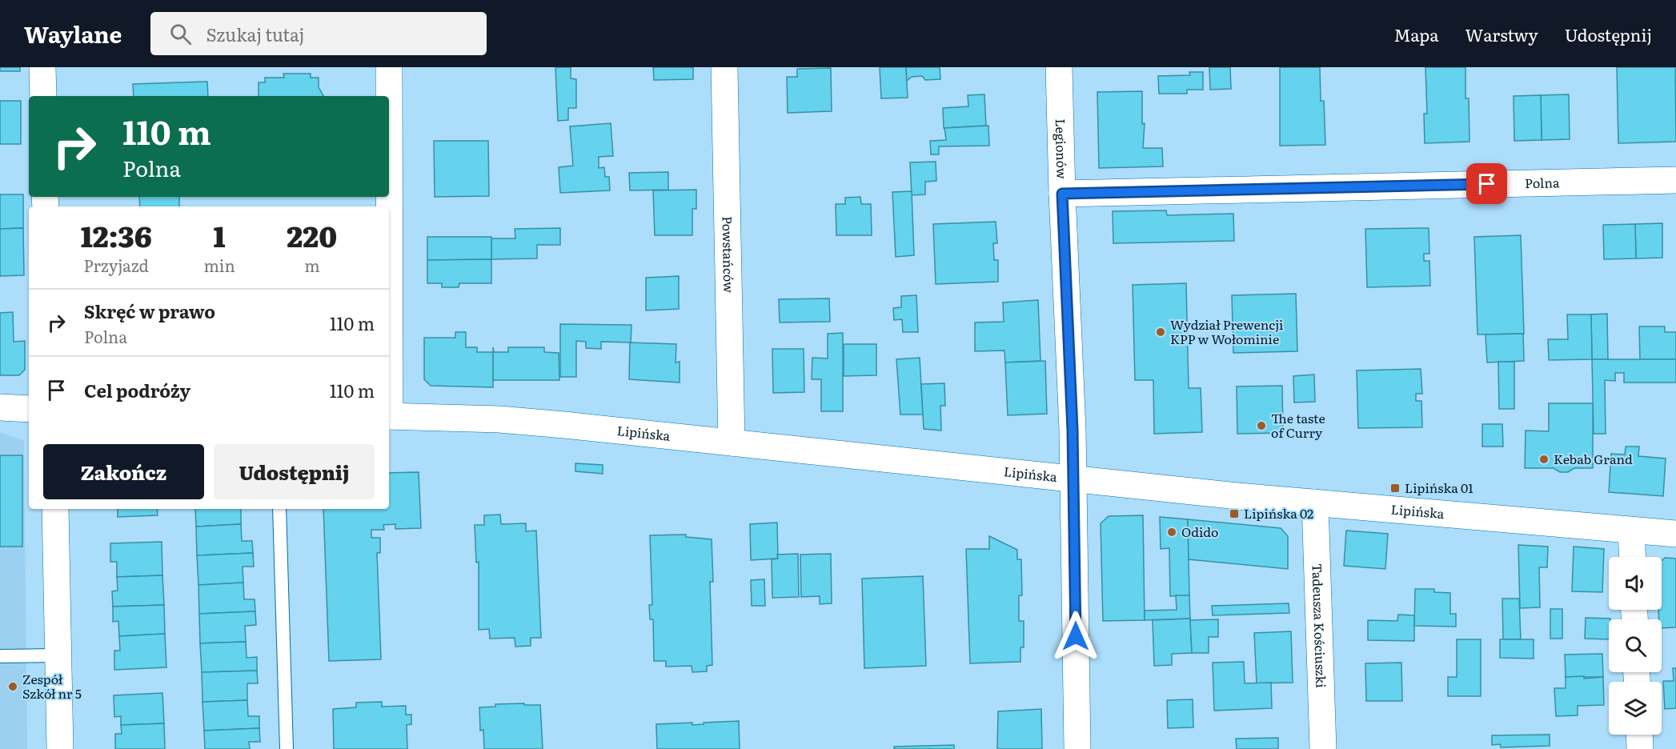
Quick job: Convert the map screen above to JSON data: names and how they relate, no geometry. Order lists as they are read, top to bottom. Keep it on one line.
{"streets":{"street":["Legionów","Polna","Powstańców","Lipińska","Tadeusza Kościuszki"]},"crossings":[["Legionów","Polna"],["Legionów","Lipińska"],["Powstańców","Lipińska"],["Lipińska","Tadeusza Kościuszki"]],"places":{"other":["Wydział Prewencji KPP w Wołominie","The taste of Curry","Kebab Grand","Odido","Zespół Szkół nr 5"],"transit":["Lipińska 01","Lipińska 02"]},"page":{"header":"Waylane","search":"Szukaj tutaj","nav":["Mapa","Warstwy","Udostępnij"],"turn":["110 m","Polna"],"eta":["12:36","Przyjazd","1","min","220","m"],"list":[{"name":"Skręć w prawo","note":"Polna","value":"110 m"},{"name":"Cel podróży","value":"110 m"}],"buttons":["Zakończ","Udostępnij"]}}
